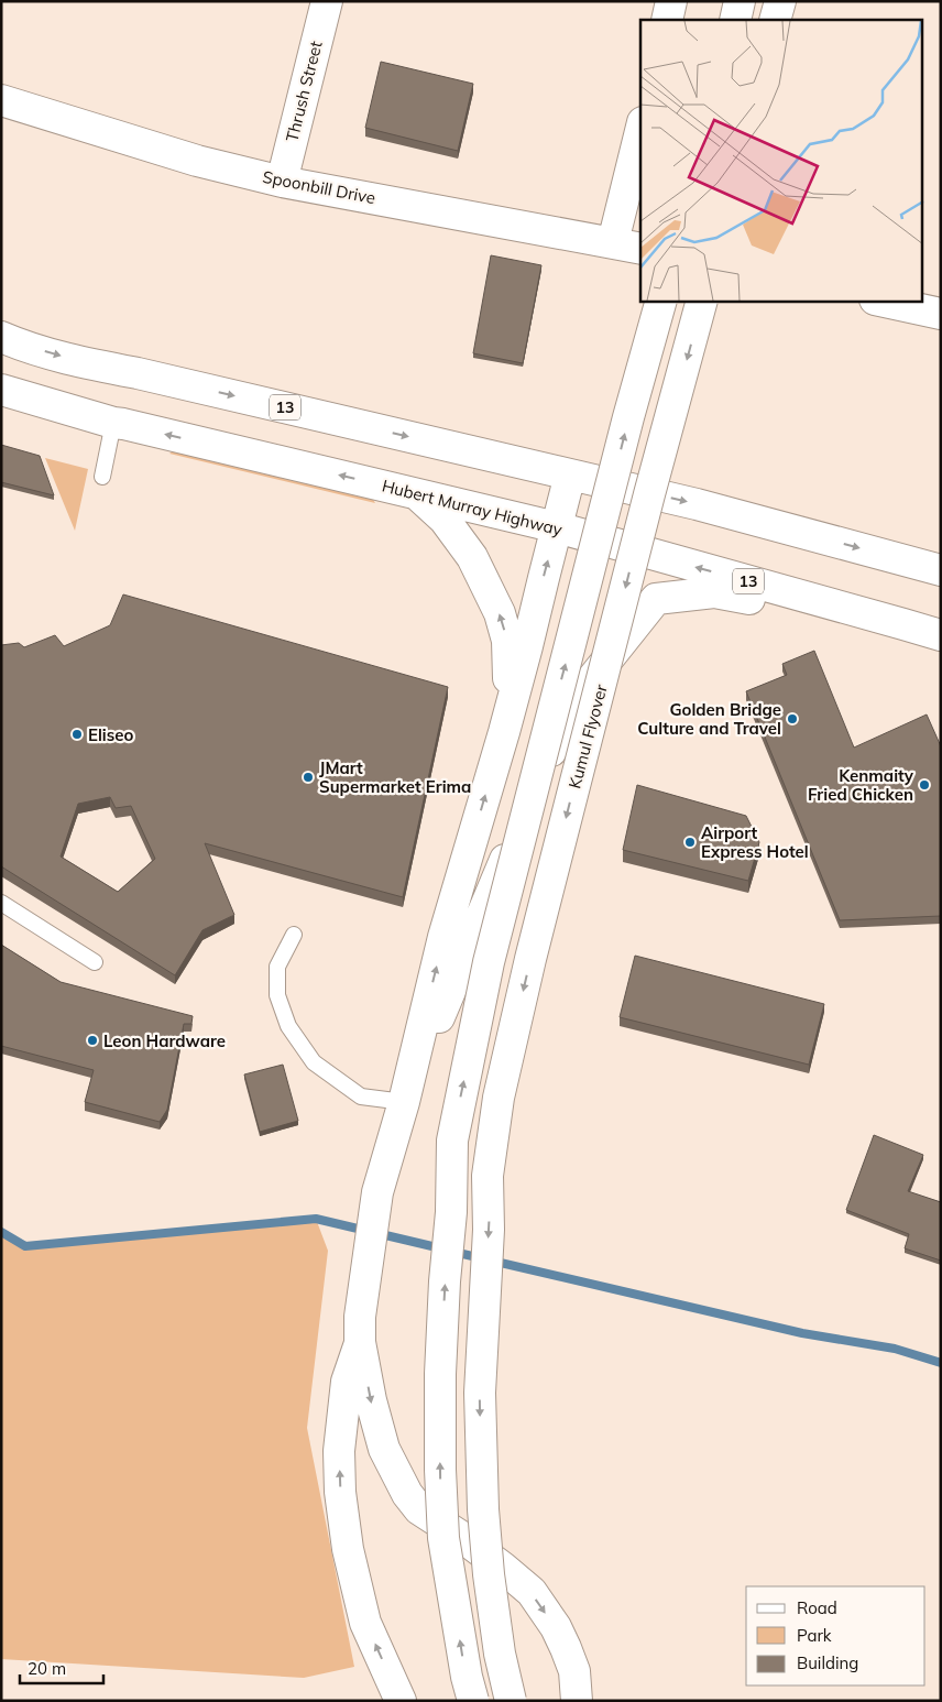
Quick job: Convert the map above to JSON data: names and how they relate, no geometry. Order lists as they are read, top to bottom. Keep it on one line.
{"streets":{"main road":["Thrush Street","Spoonbill Drive","13","Hubert Murray Highway","Kumul Flyover"]},"crossings":[["Thrush Street","Spoonbill Drive"]],"places":["Golden Bridge Culture and Travel","Eliseo","JMart Supermarket Erima","Kenmaity Fried Chicken","Airport Express Hotel","Leon Hardware"],"legend":["Road","Park","Building"],"scale_bar":"20 m"}
